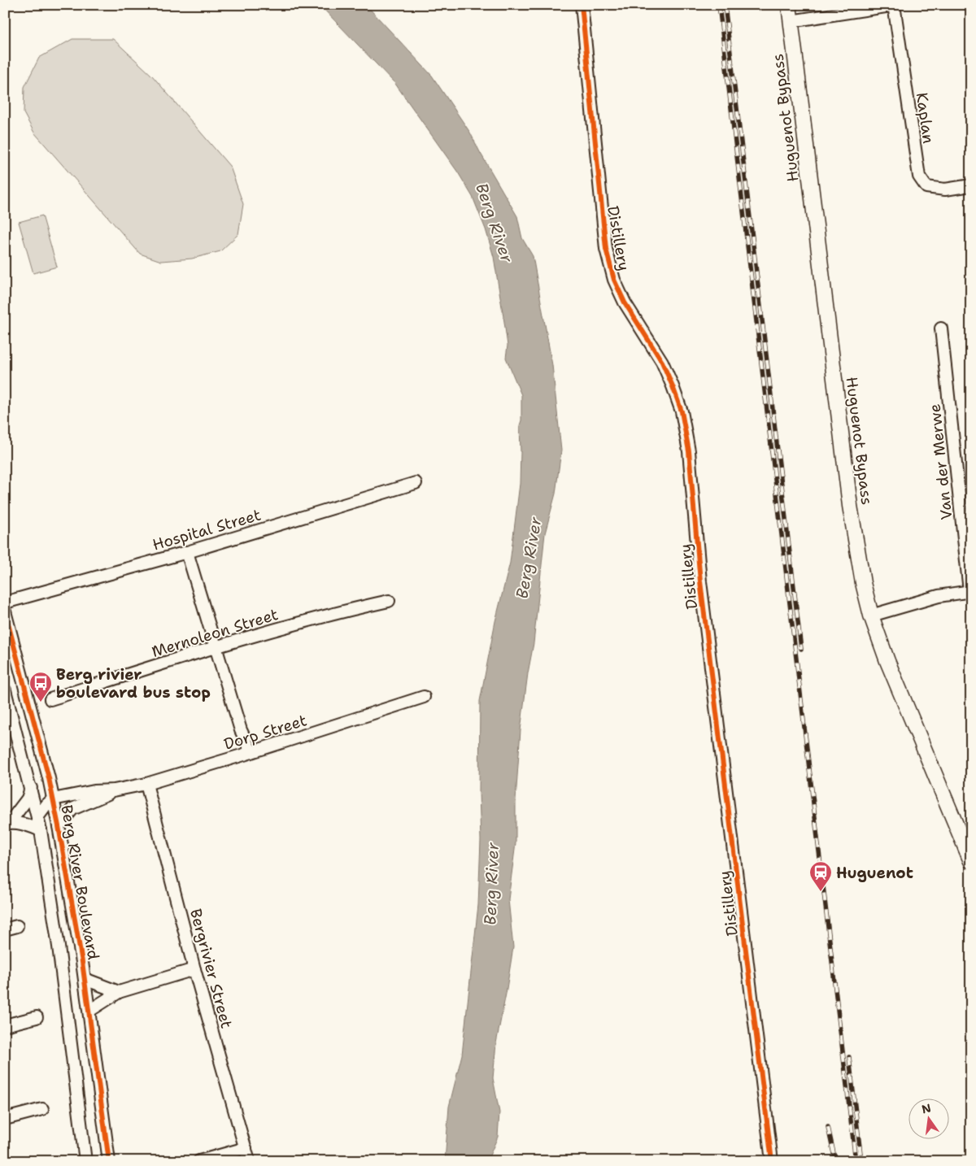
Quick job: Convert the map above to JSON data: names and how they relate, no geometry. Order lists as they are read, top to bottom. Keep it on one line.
{"streets":{"main road":["Huguenot Bypass"],"street":["Kaplan","Distillery","Van der Merwe","Hospital Street","Mernoleon Street","Dorp Street","Berg River Boulevard","Bergrivier Street"]},"crossings":[["Dorp Street","Berg River Boulevard"],["Dorp Street","Bergrivier Street"]],"water":["Berg River"],"places":{"bus stop":["Berg rivier boulevard bus stop"],"station":["Huguenot"]},"north":"top"}
